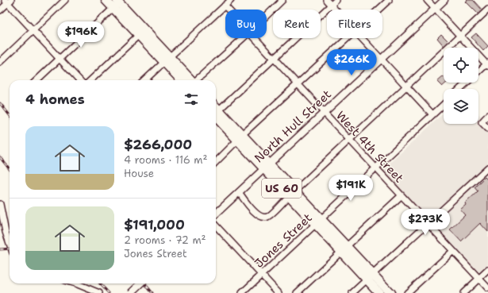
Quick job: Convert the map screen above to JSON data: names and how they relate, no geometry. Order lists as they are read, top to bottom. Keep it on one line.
{"streets":{"highway":["US 60"],"main road":["North Hull Street"],"street":["West 4th Street","Jones Street"]},"crossings":[["North Hull Street","West 4th Street"],["North Hull Street","US 60"],["West 4th Street","Jones Street"],["US 60","Jones Street"]],"page":{"chip":["Buy","Rent","Filters"],"price":["$196K","$266K","$191K","$273K"],"heading":"4 homes","list":[{"name":"$266,000","note":"4 rooms · 116 m² · House"},{"name":"$191,000","note":"2 rooms · 72 m² · Jones Street"}]}}
